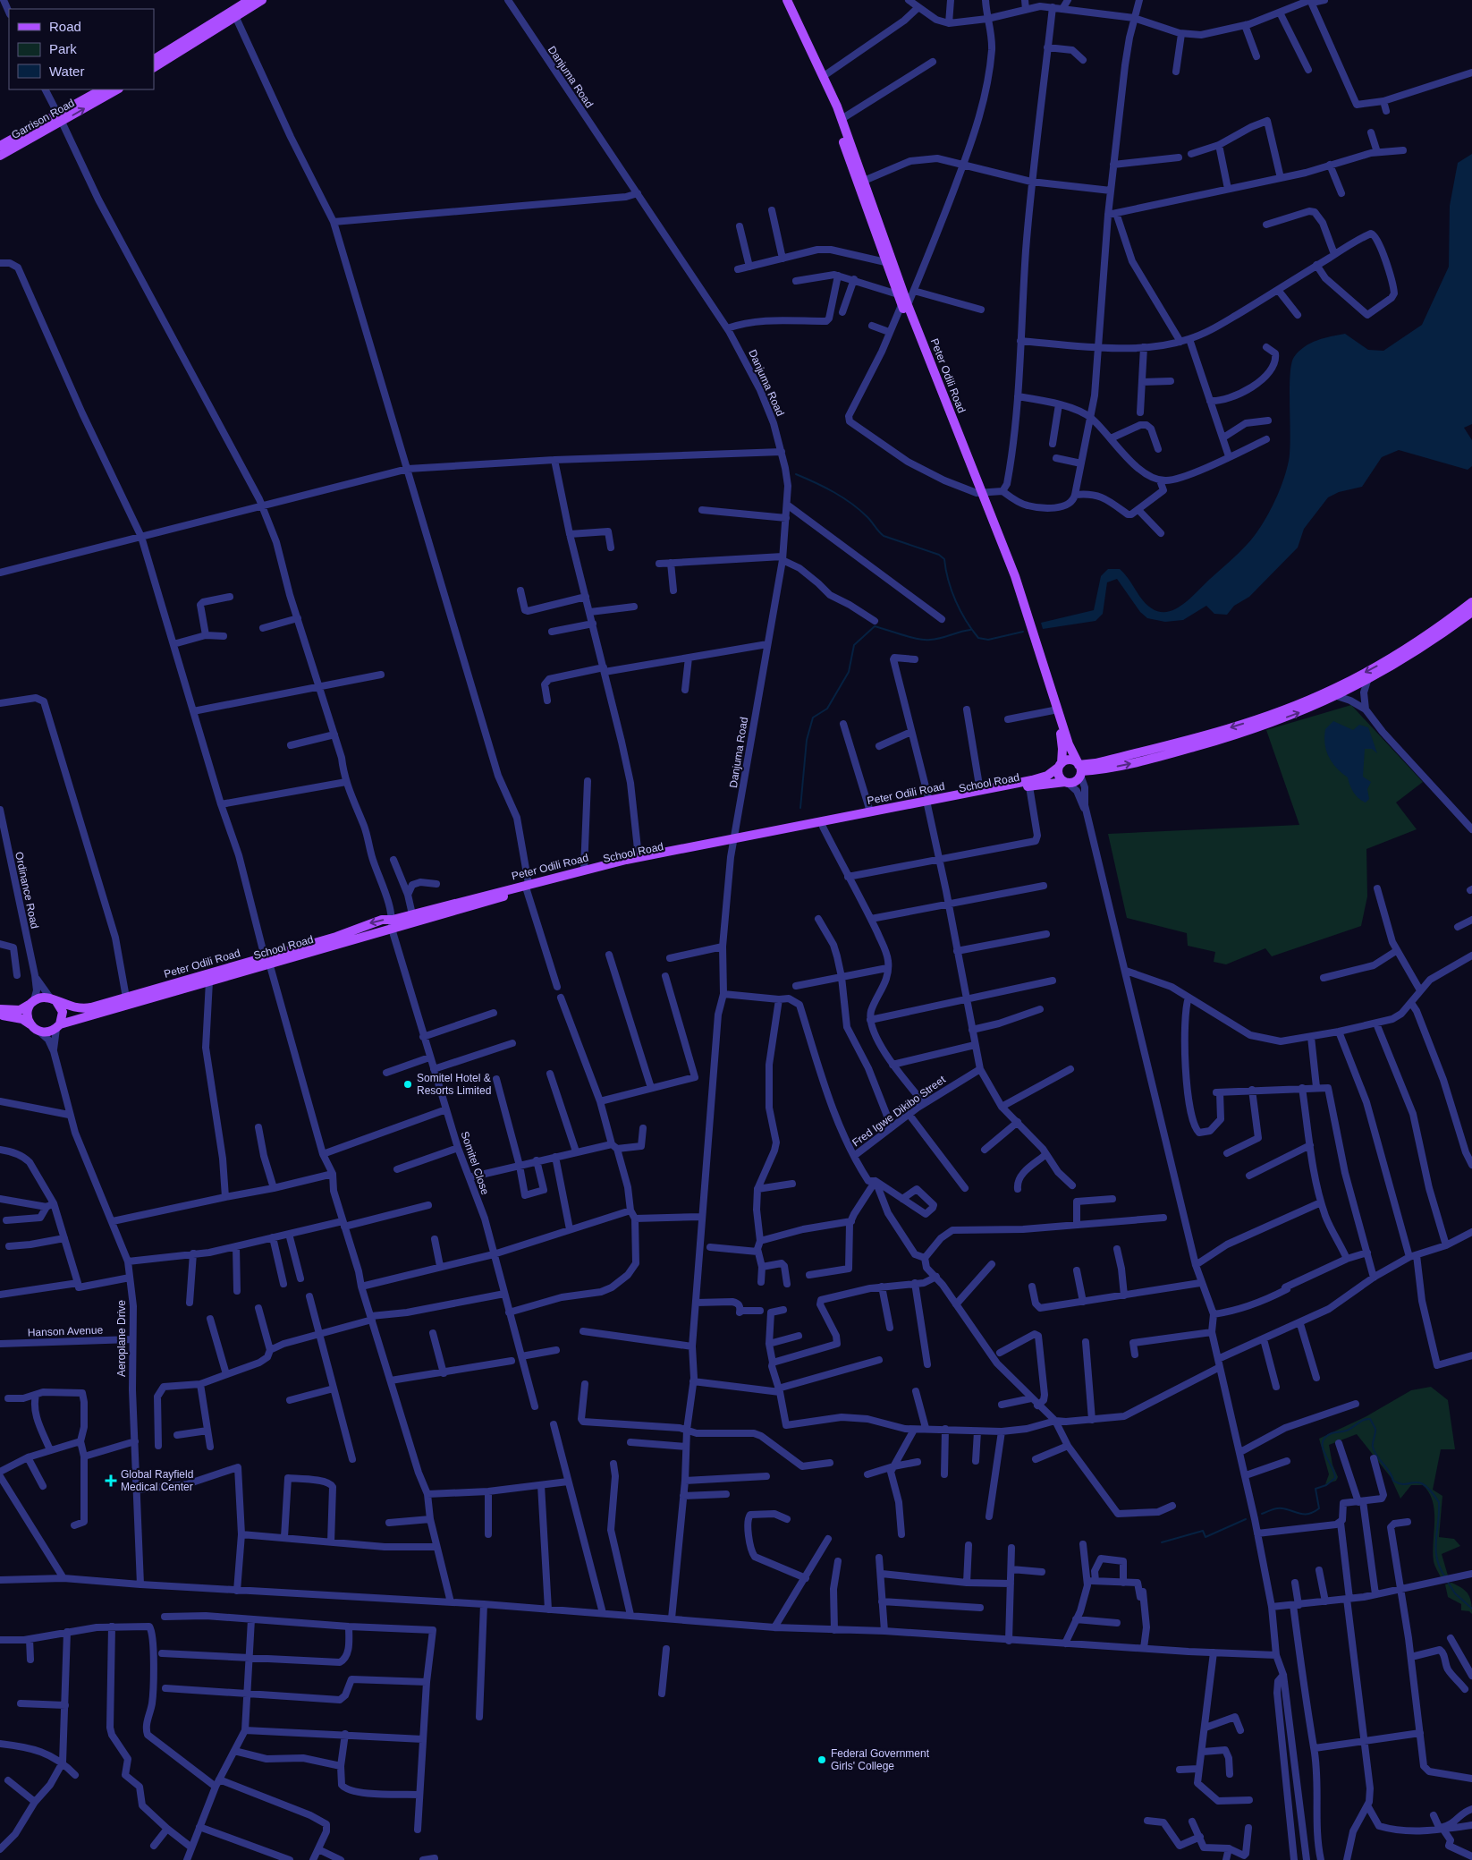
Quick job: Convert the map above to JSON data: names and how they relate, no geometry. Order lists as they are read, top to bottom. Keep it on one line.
{"streets":{"main road":["Garrison Road","Peter Odili Road","School Road"],"street":["Danjuma Road","Ordinance Road","Fred Igwe Dikibo Street","Somitel Close","Hanson Avenue","Aeroplane Drive"]},"crossings":[["Danjuma Road","Peter Odili Road"],["Danjuma Road","School Road"],["Garrison Road","Somitel Close"],["Peter Odili Road","School Road"],["Peter Odili Road","Somitel Close"],["School Road","Somitel Close"],["Hanson Avenue","Aeroplane Drive"]],"places":{"other":["Somitel Hotel & Resorts Limited","Federal Government Girls' College"],"health":["Global Rayfield Medical Center"]},"legend":["Road","Park","Water"]}
